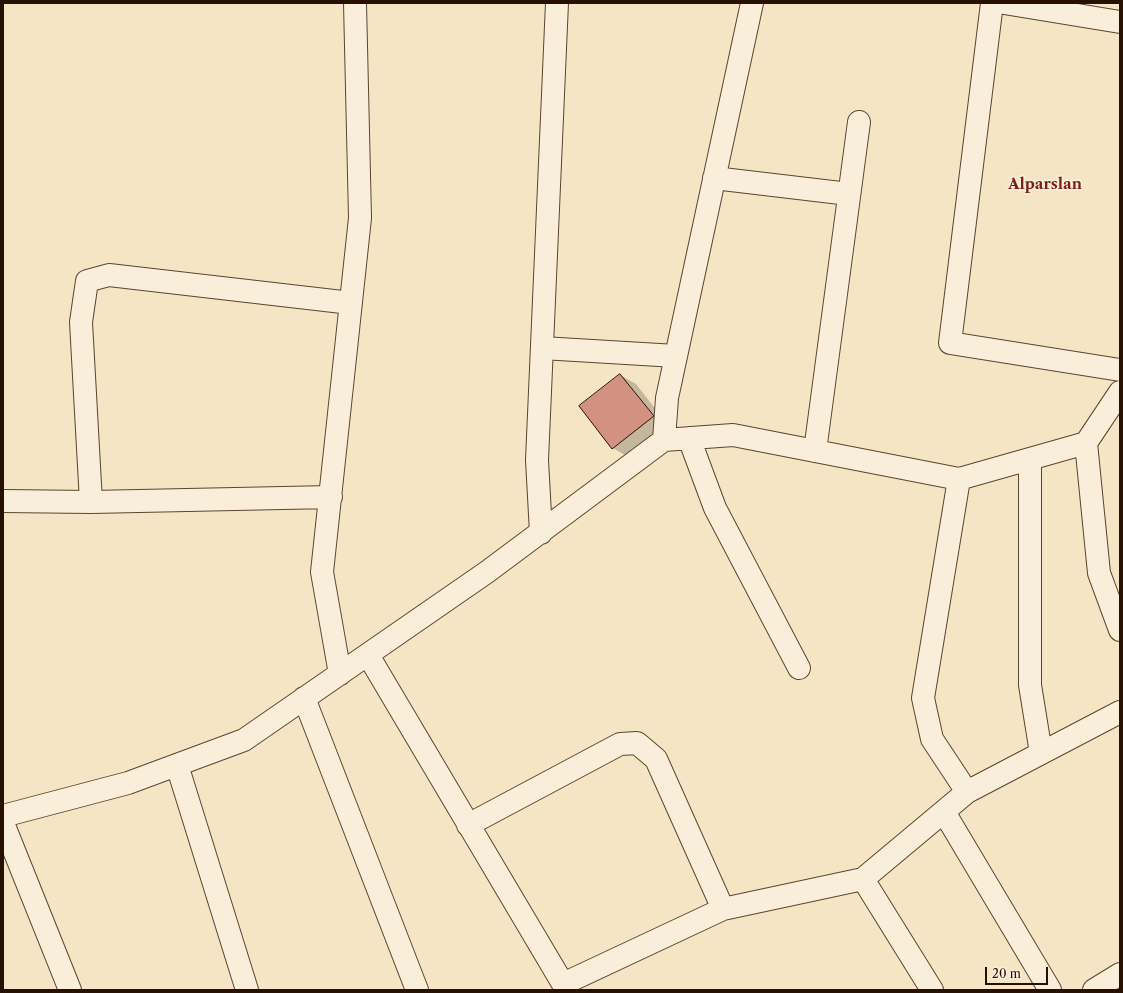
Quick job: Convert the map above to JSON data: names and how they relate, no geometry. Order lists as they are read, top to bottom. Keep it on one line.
{"districts":["Alparslan"],"scale_bar":"20 m"}
